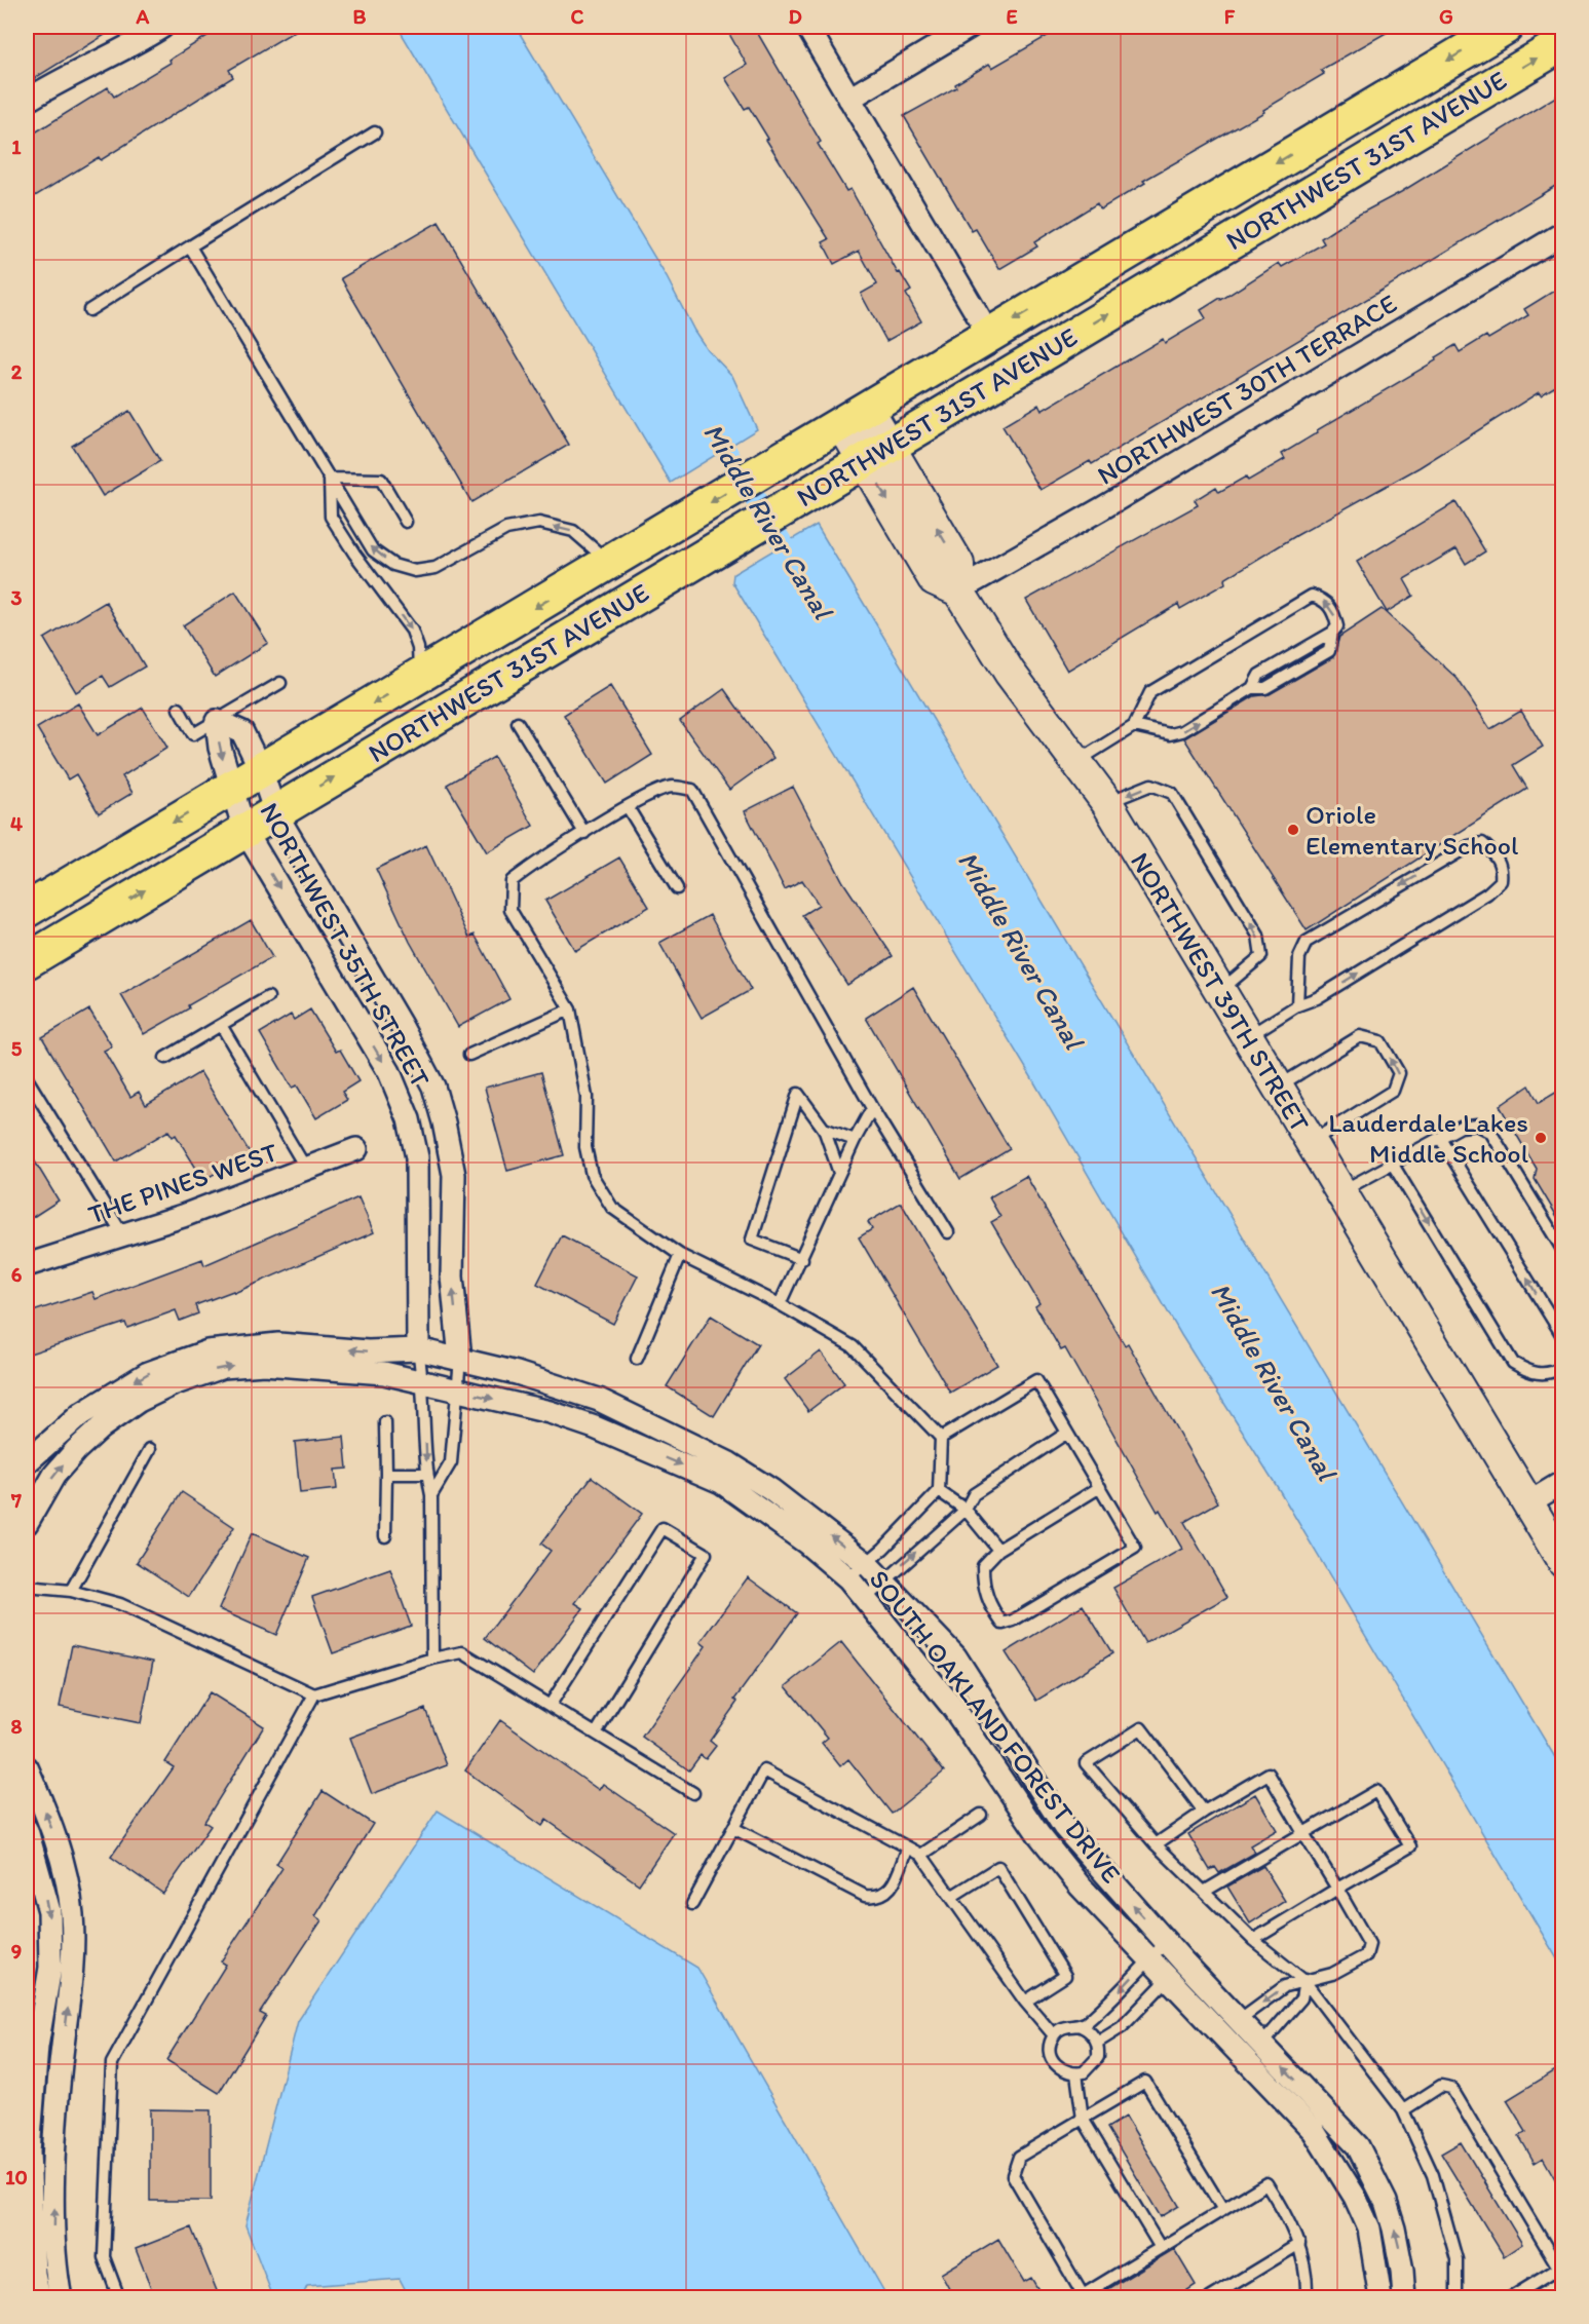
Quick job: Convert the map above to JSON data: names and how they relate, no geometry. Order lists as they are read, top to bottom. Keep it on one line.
{"streets":{"main road":["NORTHWEST 31ST AVENUE"],"street":["NORTHWEST 30TH TERRACE","NORTHWEST 35TH STREET","NORTHWEST 39TH STREET","THE PINES WEST","SOUTH OAKLAND FOREST DRIVE"]},"crossings":[["NORTHWEST 31ST AVENUE","NORTHWEST 35TH STREET"],["NORTHWEST 31ST AVENUE","NORTHWEST 39TH STREET"],["NORTHWEST 30TH TERRACE","NORTHWEST 39TH STREET"]],"water":["Middle River Canal"],"places":["Oriole Elementary School","Lauderdale Lakes Middle School"],"grid":{"columns":["A","B","C","D","E","F","G"],"rows":["1","2","3","4","5","6","7","8","9","10"]}}
